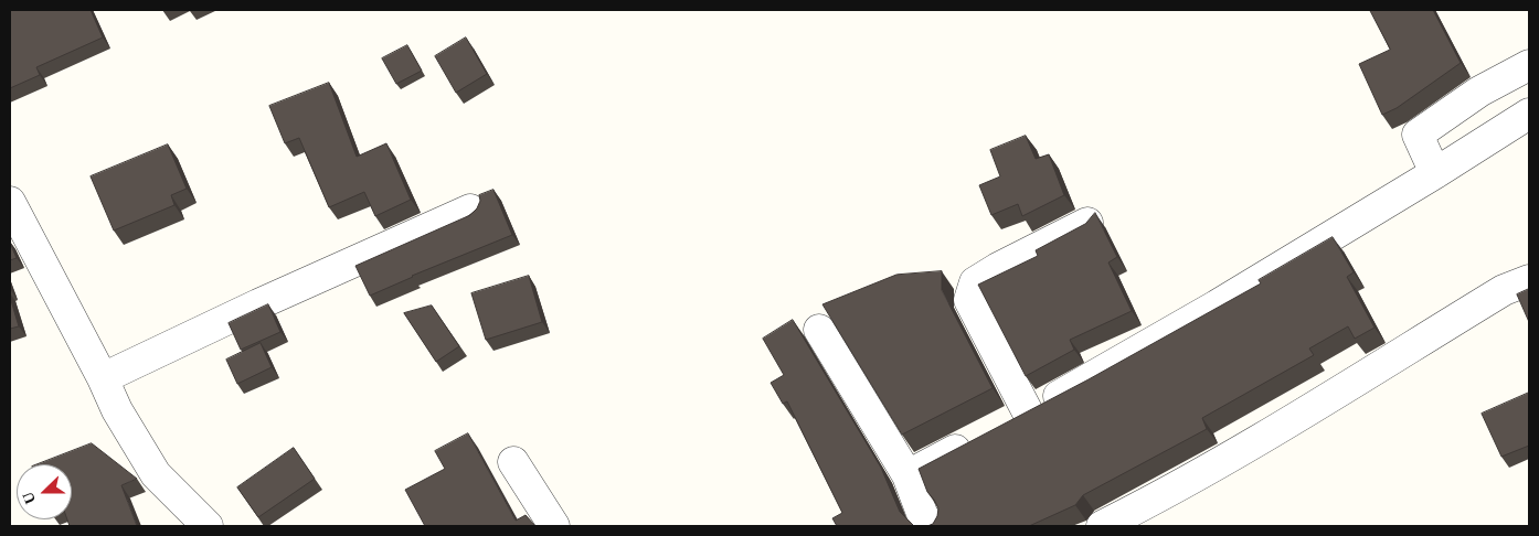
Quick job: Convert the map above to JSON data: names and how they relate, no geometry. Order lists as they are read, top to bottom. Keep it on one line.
{"north":"left"}
